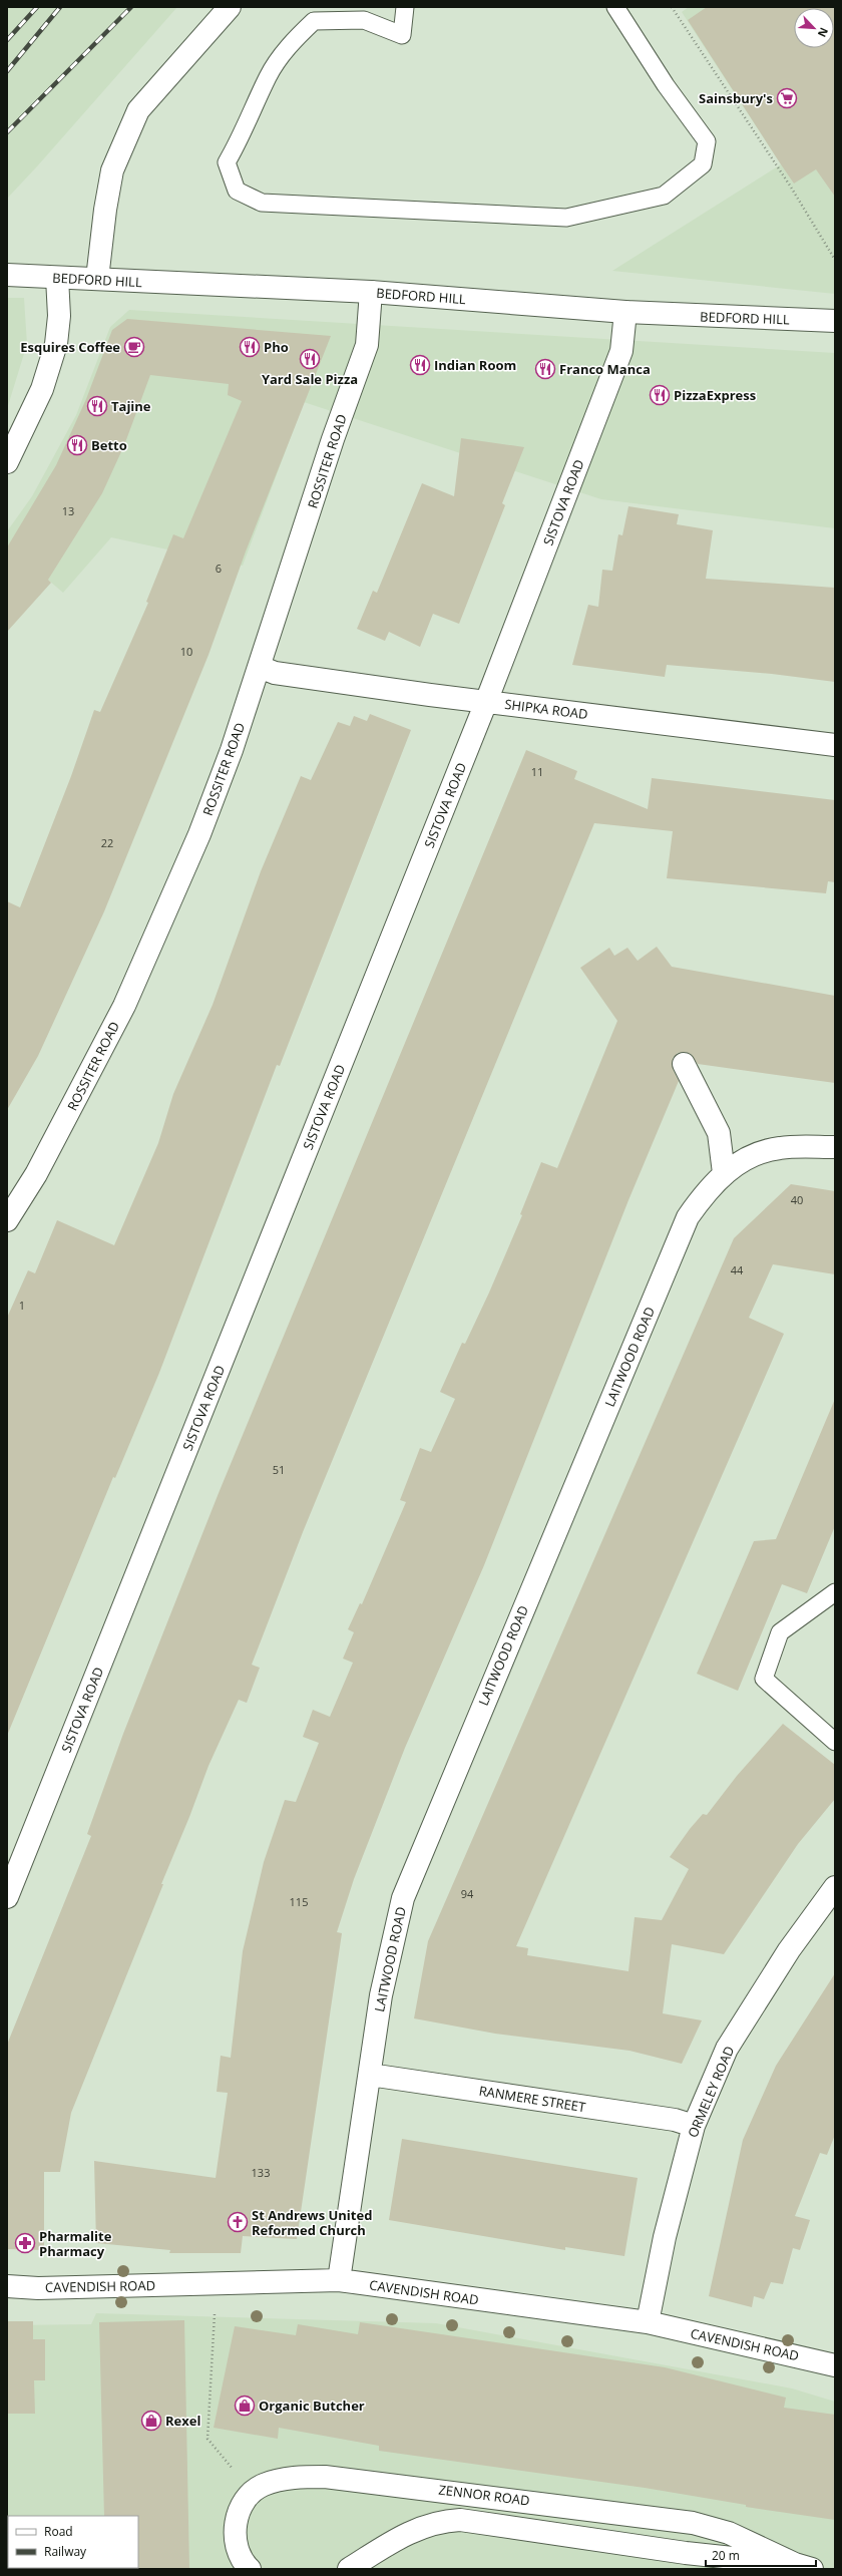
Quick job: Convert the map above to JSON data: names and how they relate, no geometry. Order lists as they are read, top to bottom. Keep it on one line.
{"streets":{"street":["BEDFORD HILL","ROSSITER ROAD","SISTOVA ROAD","SHIPKA ROAD","LAITWOOD ROAD","ORMELEY ROAD","RANMERE STREET","CAVENDISH ROAD","ZENNOR ROAD"]},"crossings":[["BEDFORD HILL","ROSSITER ROAD"],["BEDFORD HILL","SISTOVA ROAD"],["ROSSITER ROAD","SHIPKA ROAD"],["SISTOVA ROAD","SHIPKA ROAD"],["LAITWOOD ROAD","RANMERE STREET"],["LAITWOOD ROAD","CAVENDISH ROAD"],["ORMELEY ROAD","RANMERE STREET"],["ORMELEY ROAD","CAVENDISH ROAD"]],"places":{"supermarket":["Sainsbury's"],"cafe":["Esquires Coffee"],"restaurant":["Pho","Yard Sale Pizza","Indian Room","Franco Manca","PizzaExpress","Tajine","Betto"],"church":["St Andrews United Reformed Church"],"pharmacy":["Pharmalite Pharmacy"],"shop":["Organic Butcher","Rexel"]},"house_numbers":["13","6","10","11","22","40","44","1","51","94","115","133"],"legend":["Road","Railway"],"scale_bar":"20 m","north":"bottom right"}
